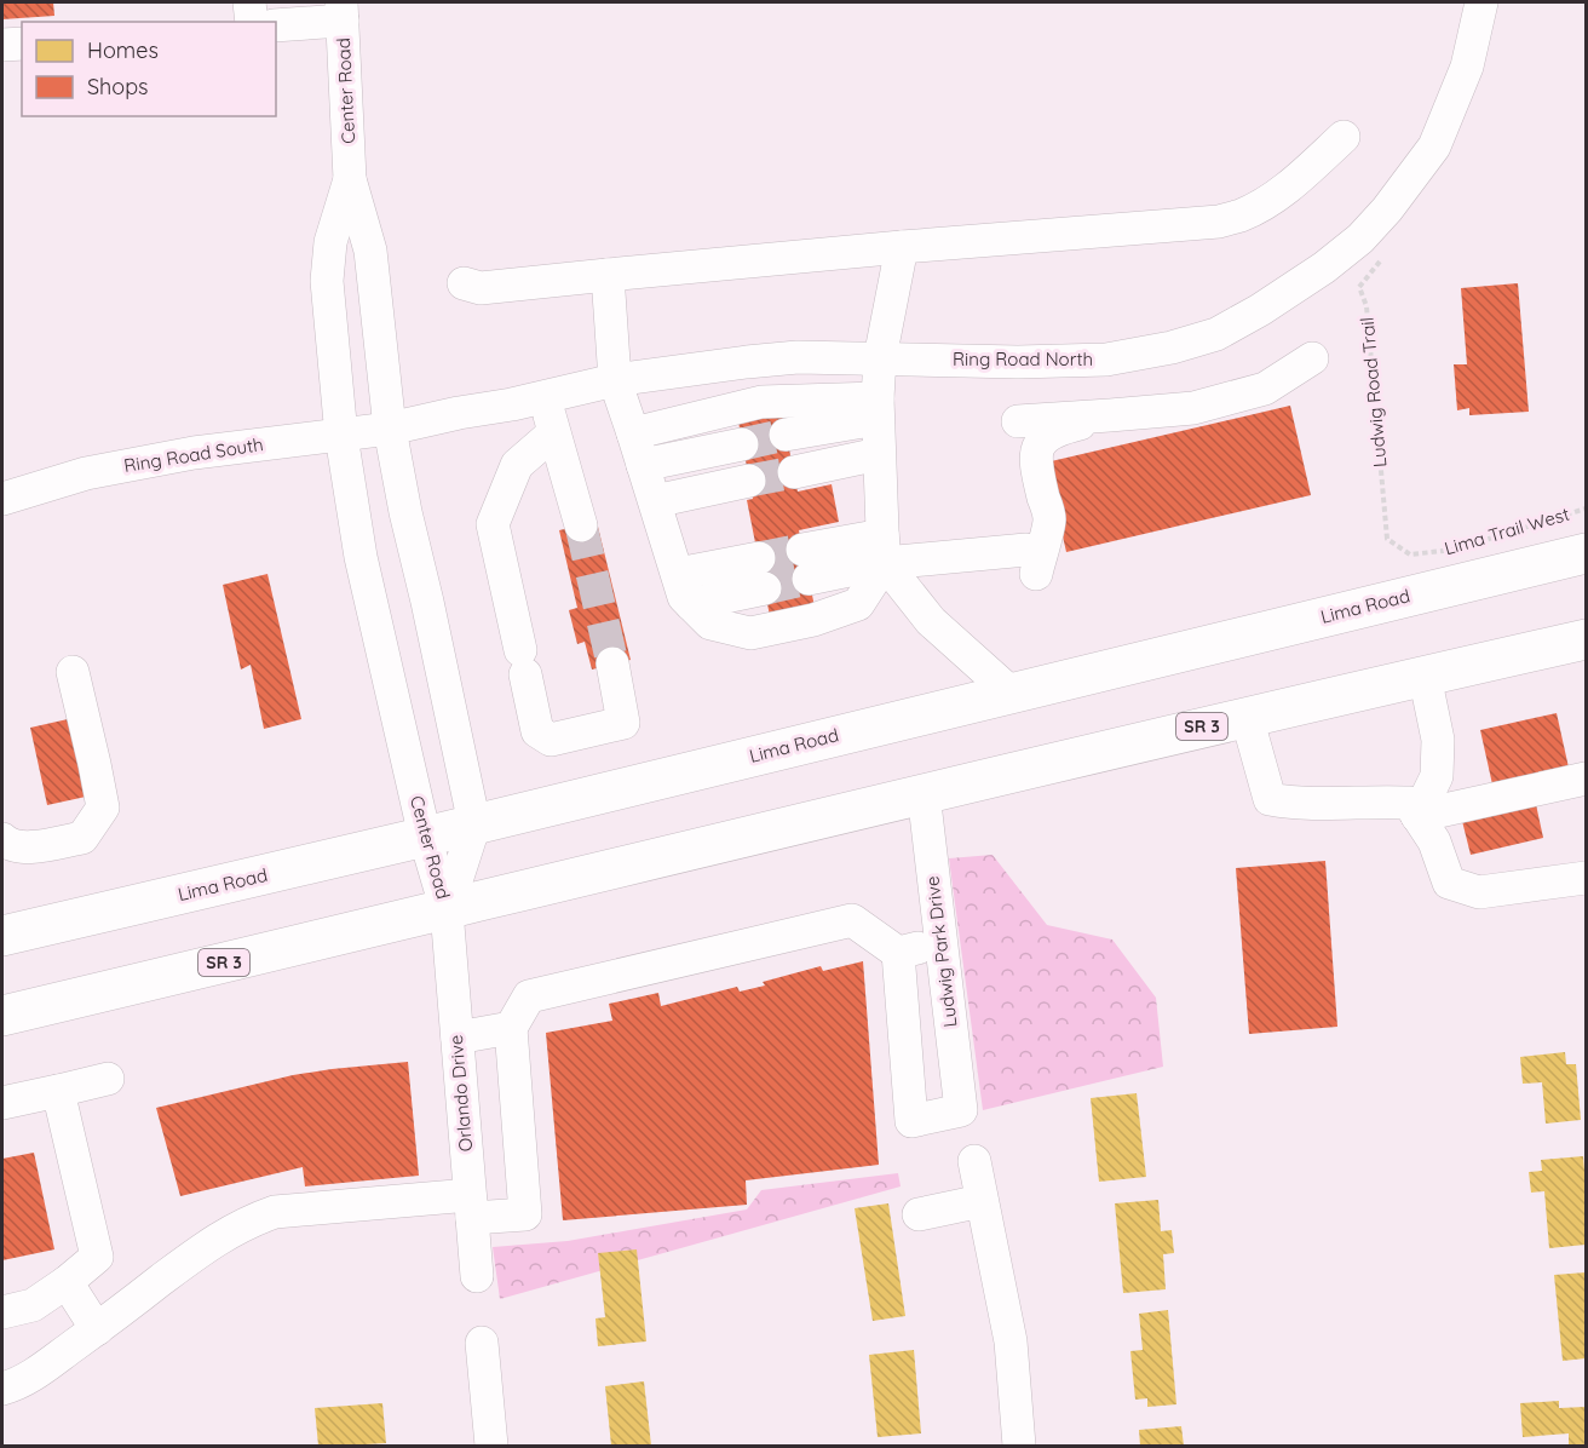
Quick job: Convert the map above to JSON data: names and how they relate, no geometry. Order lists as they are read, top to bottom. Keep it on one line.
{"streets":{"highway":["Lima Road","SR 3"],"street":["Center Road","Ring Road North","Ring Road South","Ludwig Park Drive","Orlando Drive"],"path":["Ludwig Road Trail","Lima Trail West"]},"crossings":[["Center Road","Ring Road North"],["Center Road","Ring Road South"],["Center Road","Lima Road"],["Center Road","SR 3"],["Center Road","Orlando Drive"],["Ring Road North","Ring Road South"],["Ludwig Road Trail","Lima Trail West"],["SR 3","Ludwig Park Drive"],["SR 3","Orlando Drive"]],"legend":["Homes","Shops"]}
